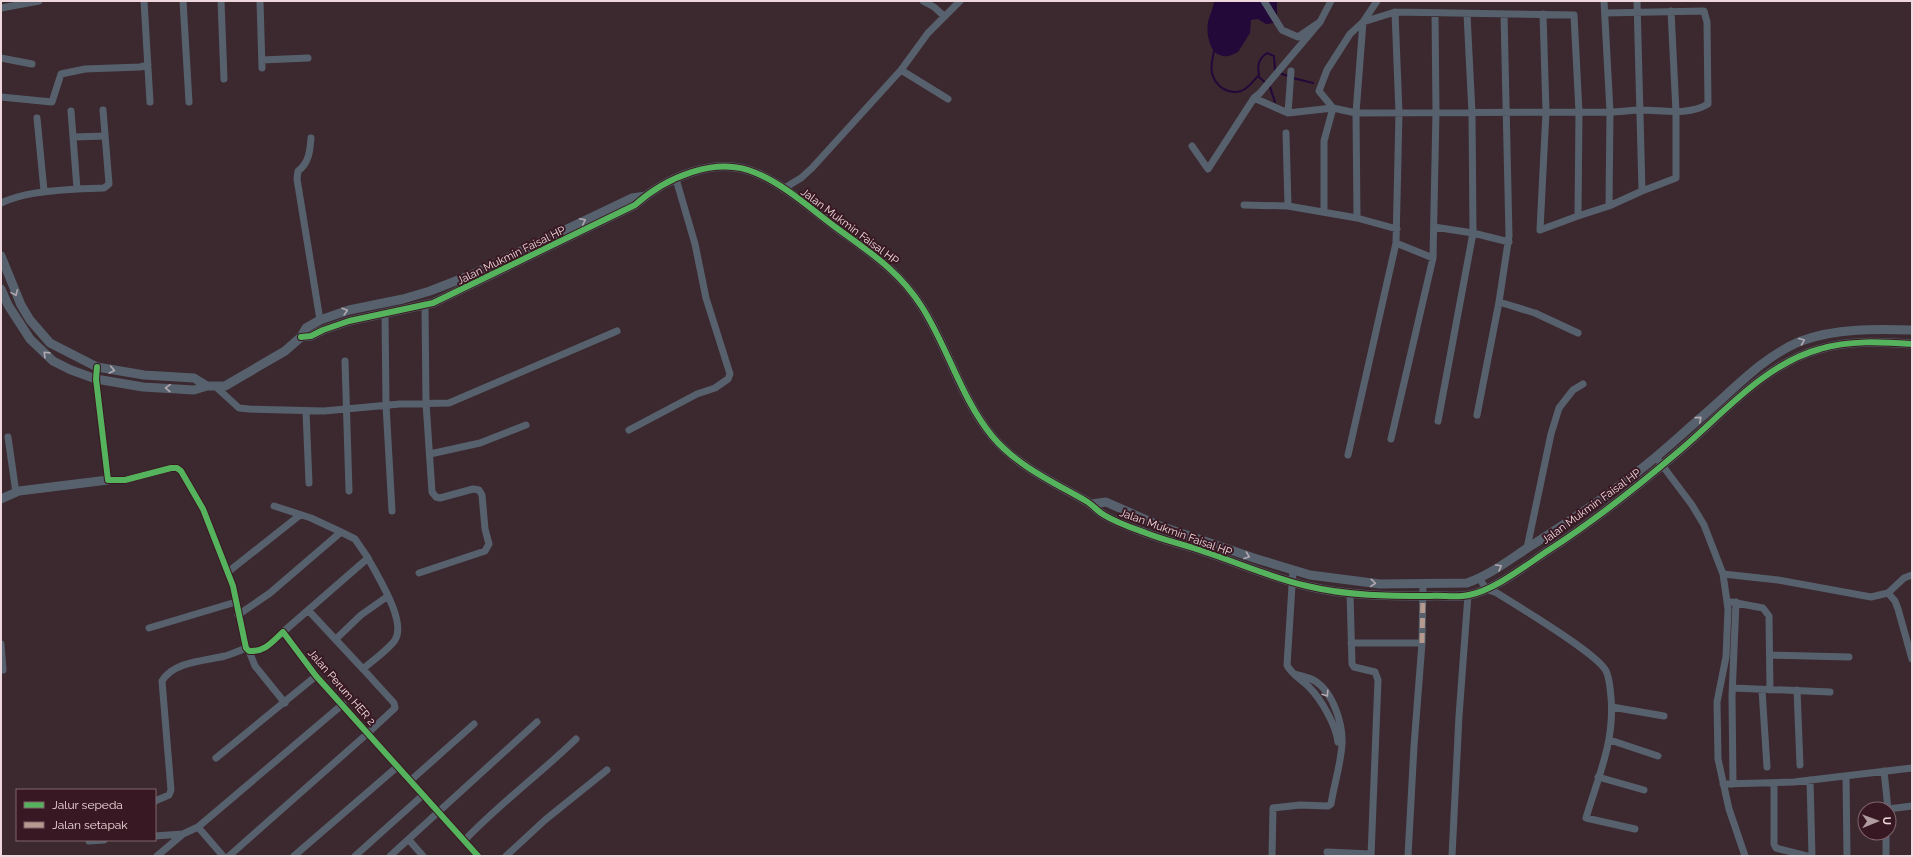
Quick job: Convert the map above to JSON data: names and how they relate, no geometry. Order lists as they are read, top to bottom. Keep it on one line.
{"streets":{"street":["Jalan Mukmin Faisal HP","Jalan Perum HER 2"]},"legend":["Jalur sepeda","Jalan setapak"],"north":"right"}
